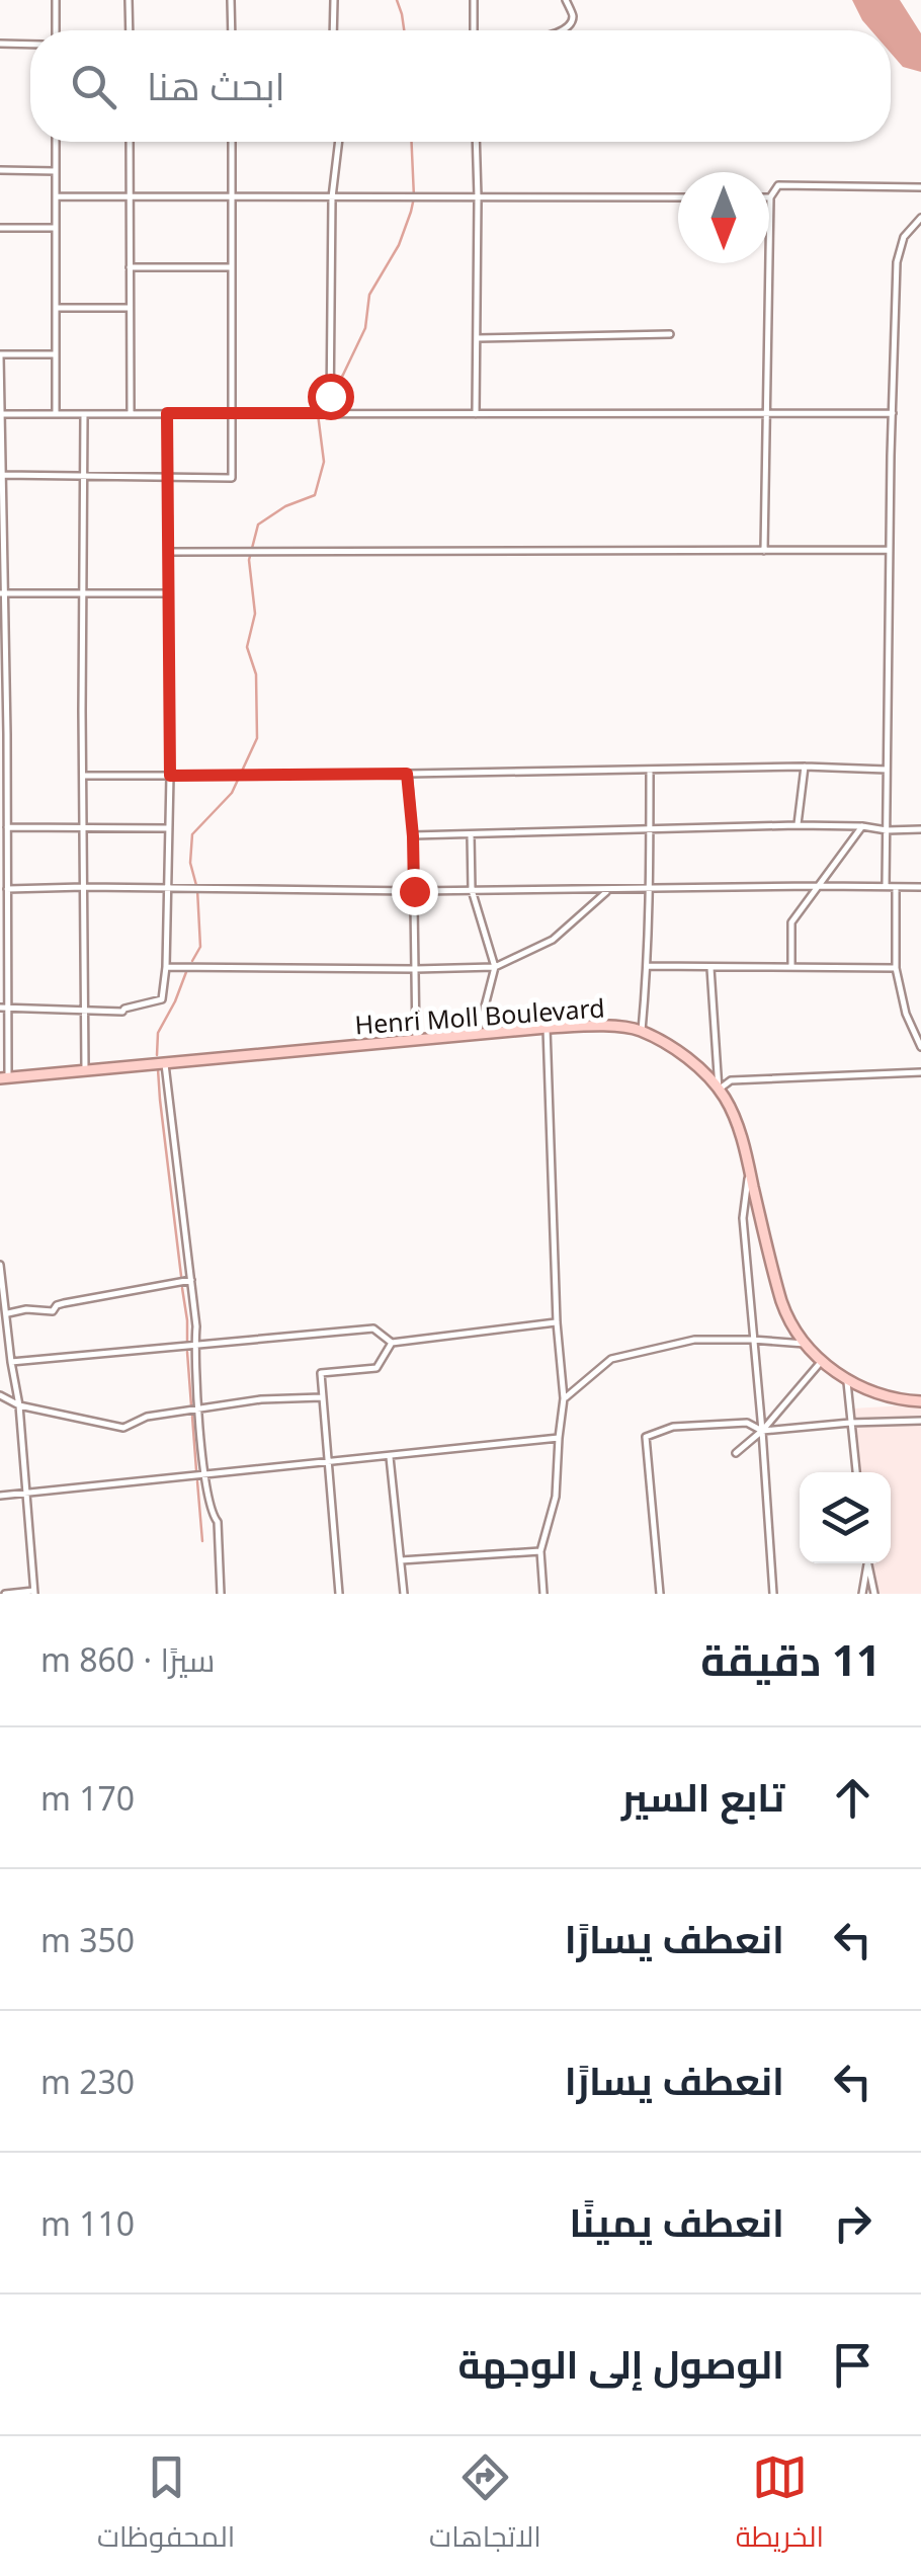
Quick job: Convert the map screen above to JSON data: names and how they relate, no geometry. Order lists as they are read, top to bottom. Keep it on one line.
{"streets":{"highway":["Henri Moll Boulevard"]},"north":"bottom","page":{"search":"ابحث هنا","heading":["11 دقيقة","سيرًا · 860 m"],"list":[["تابع السير","170 m"],["انعطف يسارًا","350 m"],["انعطف يسارًا","230 m"],["انعطف يمينًا","110 m"],"الوصول إلى الوجهة"],"nav":["الخريطة","الاتجاهات","المحفوظات"]}}
